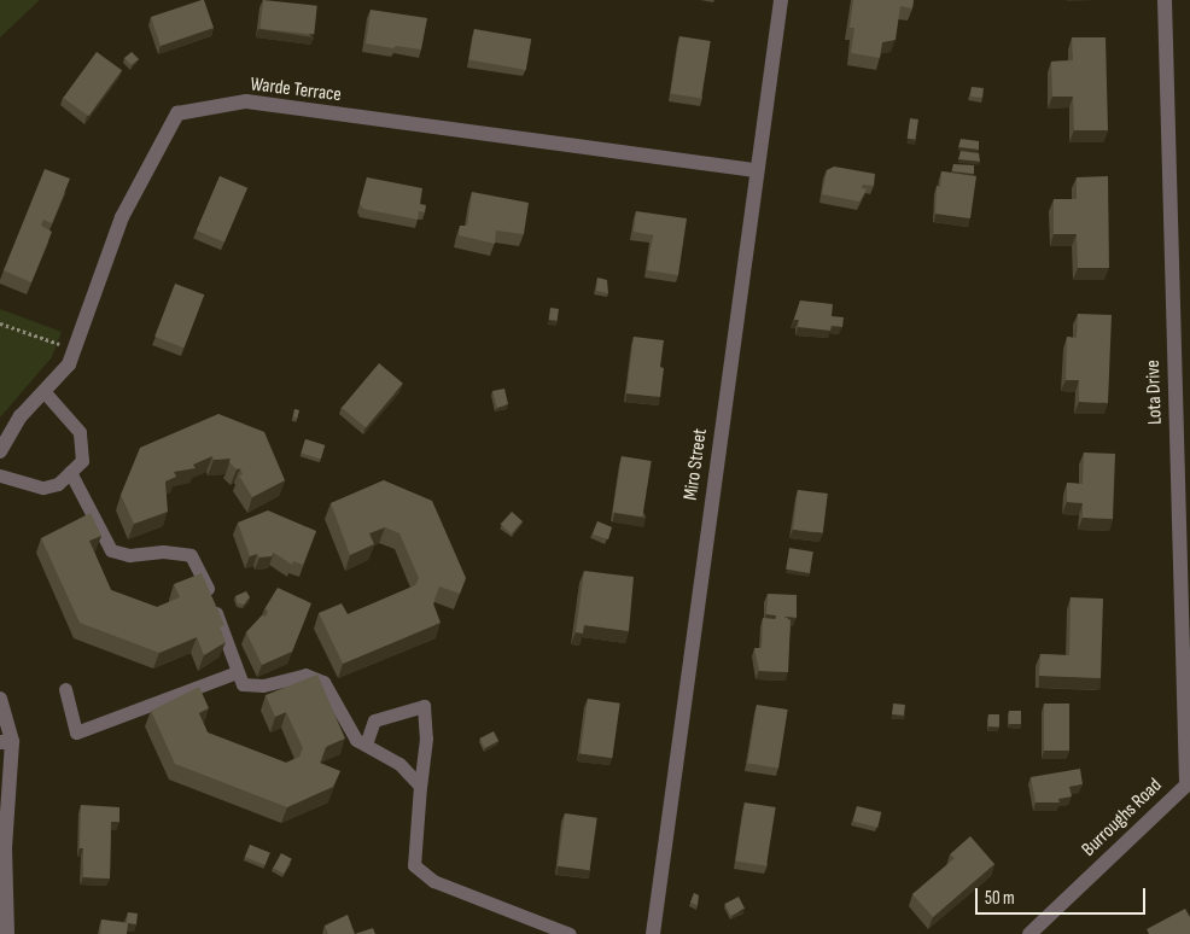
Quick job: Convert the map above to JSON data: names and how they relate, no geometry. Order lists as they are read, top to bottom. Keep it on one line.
{"streets":{"street":["Warde Terrace","Lota Drive","Miro Street","Burroughs Road"]},"crossings":[["Warde Terrace","Miro Street"],["Lota Drive","Burroughs Road"]],"scale_bar":"50 m"}
